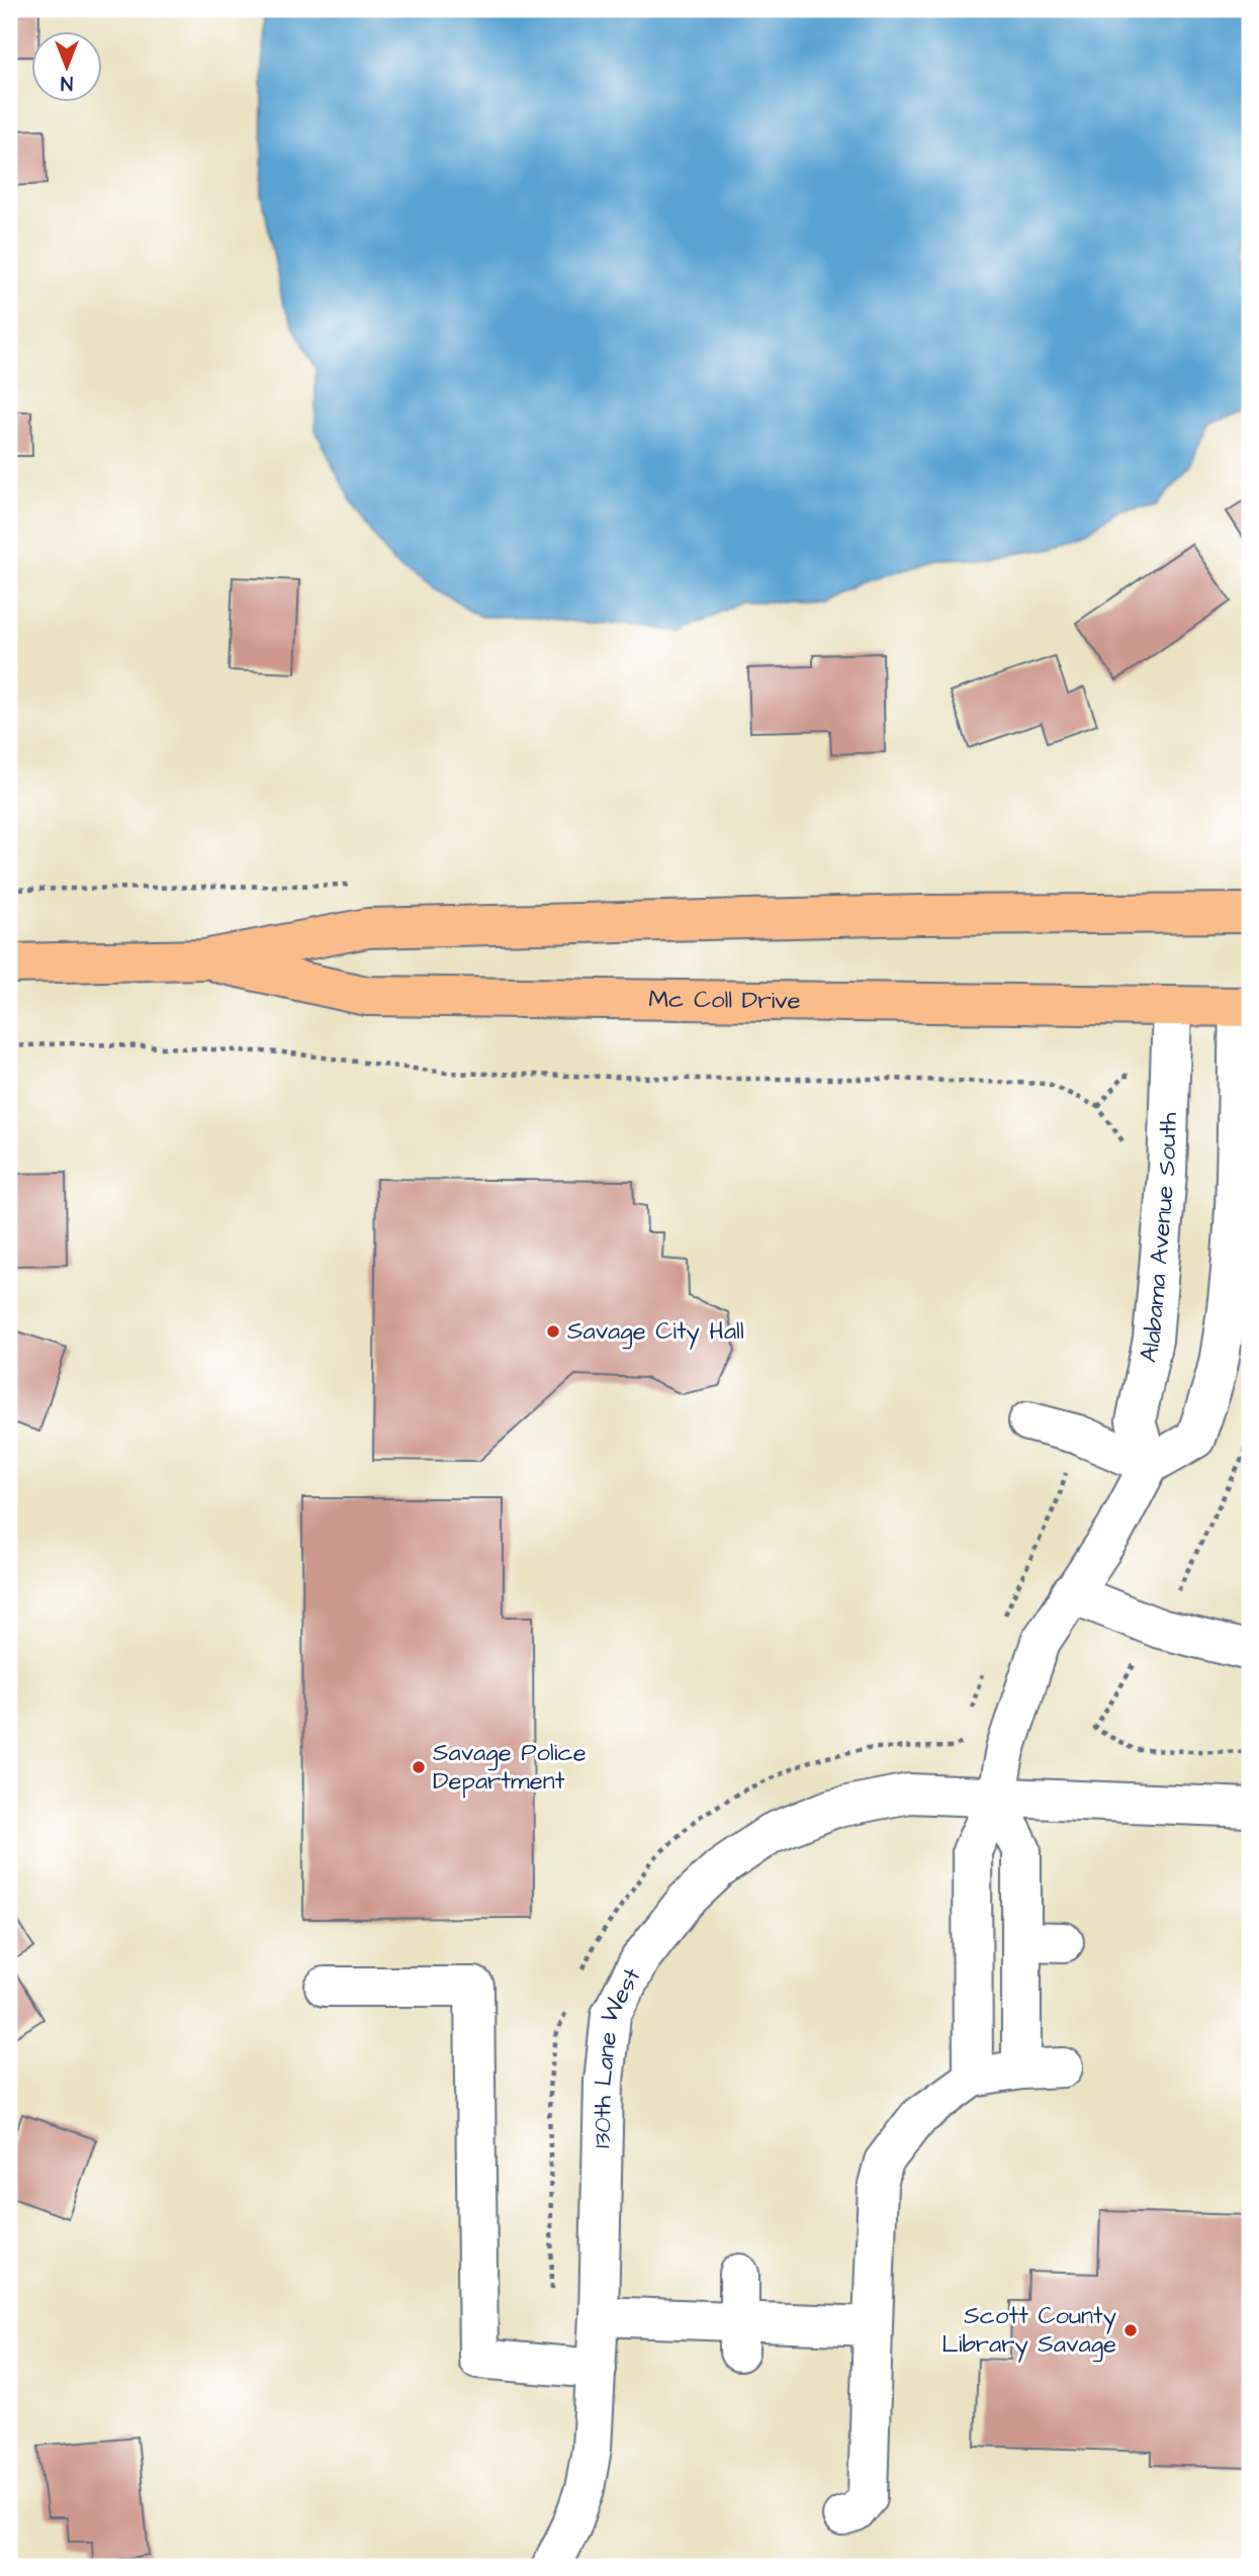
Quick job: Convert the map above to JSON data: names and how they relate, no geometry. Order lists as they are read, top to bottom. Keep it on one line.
{"streets":{"main road":["Mc Coll Drive"],"street":["Alabama Avenue South","130th Lane West"]},"crossings":[["Mc Coll Drive","Alabama Avenue South"]],"places":["Savage City Hall","Savage Police Department","Scott County Library Savage"],"north":"bottom"}
